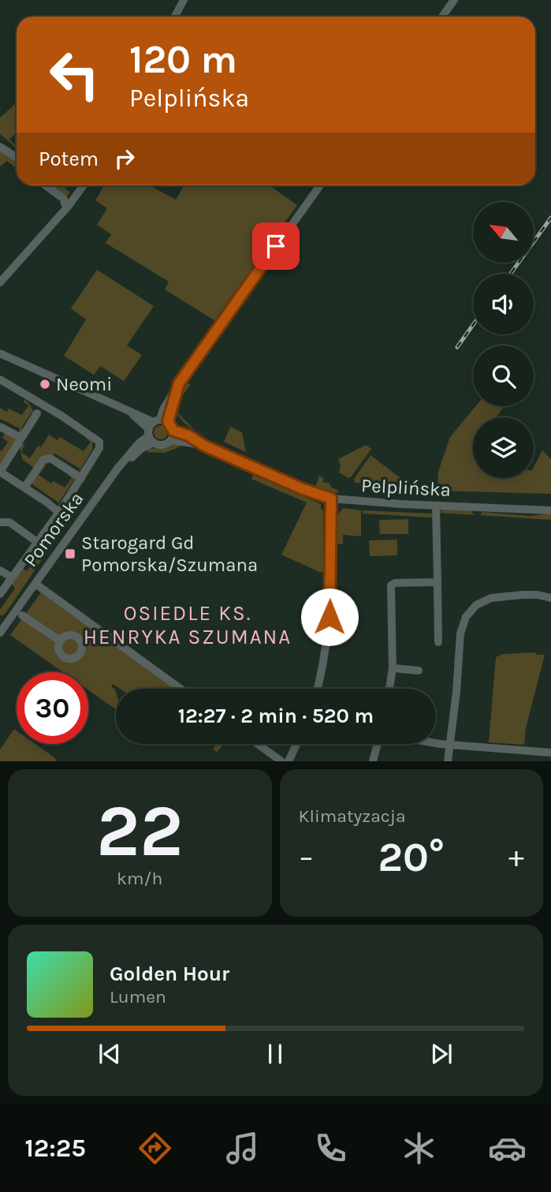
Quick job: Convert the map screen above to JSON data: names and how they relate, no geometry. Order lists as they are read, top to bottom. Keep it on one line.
{"streets":{"street":["Pelplińska","Pomorska"]},"crossings":[["Pelplińska","Pomorska"]],"districts":["OSIEDLE KS. HENRYKA SZUMANA"],"places":{"other":["Neomi"],"transit":["Starogard Gd Pomorska/Szumana"]},"north":"top left","page":{"turn":["120 m","Pelplińska"],"then":"Potem","limit":"30","trip":"12:27 · 2 min · 520 m","tile":[["22","km/h"],"Klimatyzacja"],"heat":["−","20°","+"],"song":["Golden Hour","Lumen"],"tabs":"12:25"}}
